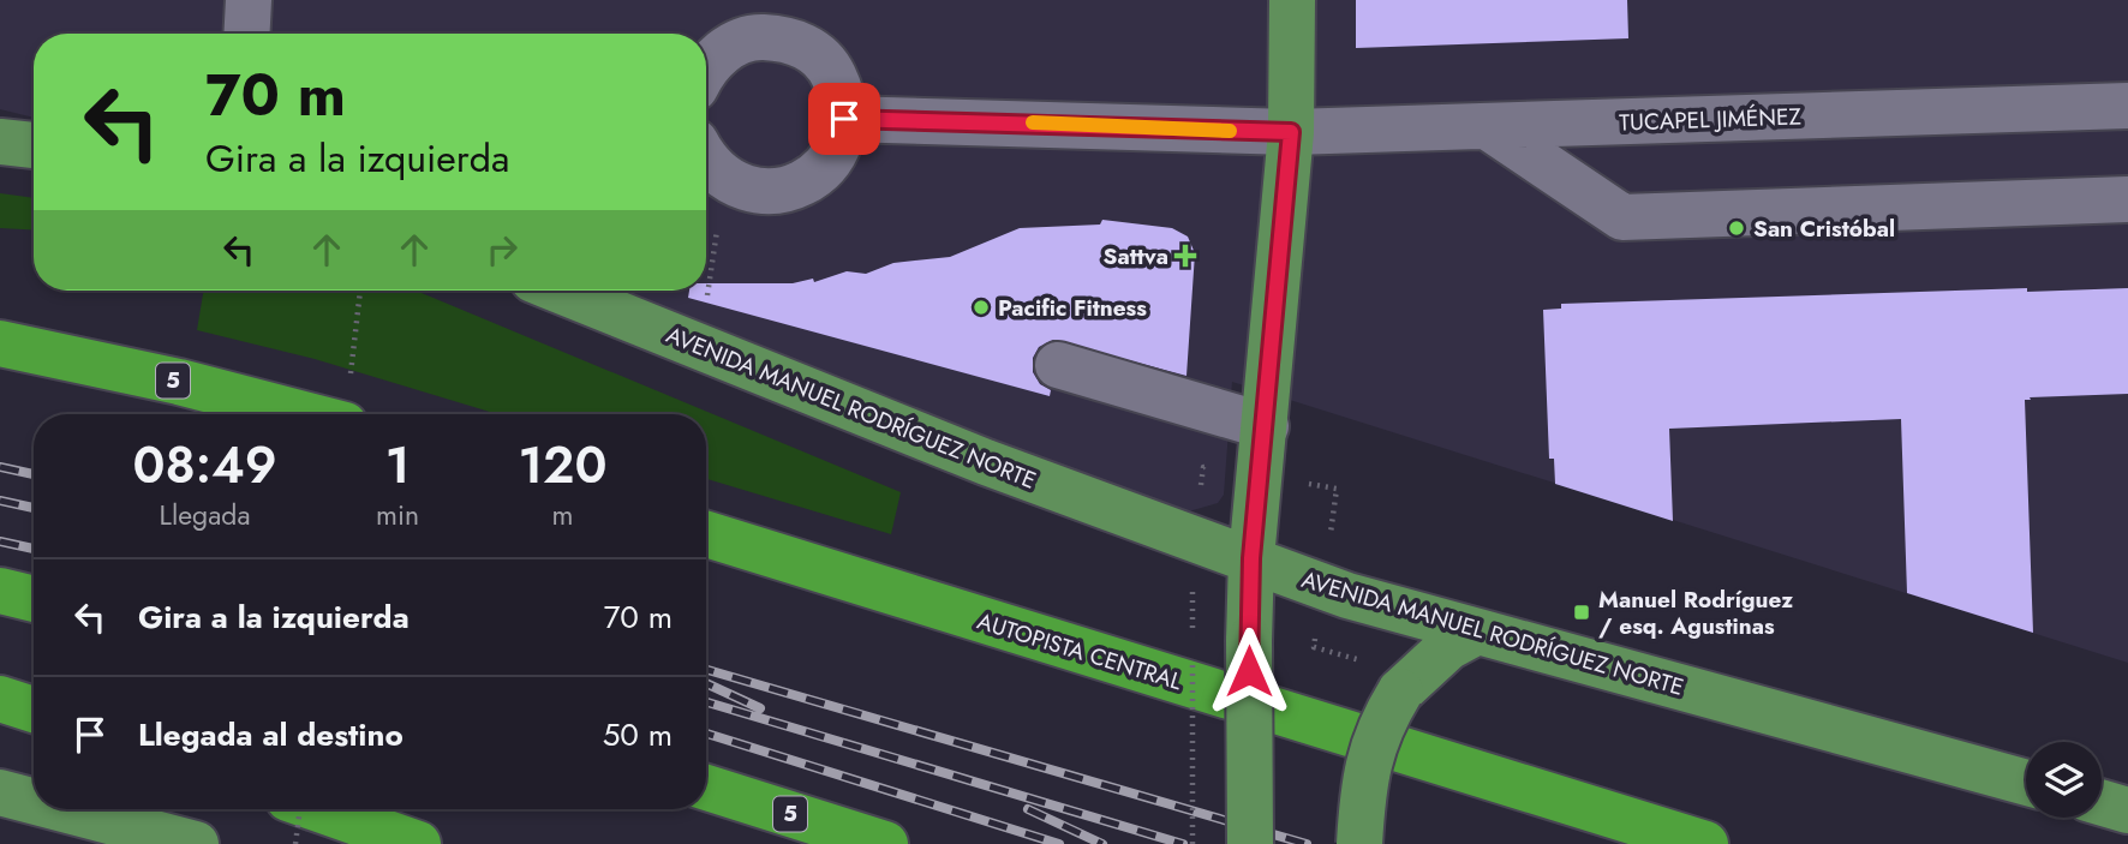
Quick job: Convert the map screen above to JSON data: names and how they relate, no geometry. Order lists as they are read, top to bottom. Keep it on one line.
{"streets":{"highway":["5","AUTOPISTA CENTRAL"],"main road":["AVENIDA MANUEL RODRÍGUEZ NORTE"],"street":["TUCAPEL JIMÉNEZ"]},"places":{"other":["San Cristóbal","Pacific Fitness"],"health":["Sattva"],"transit":["Manuel Rodríguez / esq. Agustinas"]},"page":{"turn":["70 m","Gira a la izquierda"],"eta":["08:49","Llegada","1","min","120","m"],"list":[{"name":"Gira a la izquierda","value":"70 m"},{"name":"Llegada al destino","value":"50 m"}]}}
